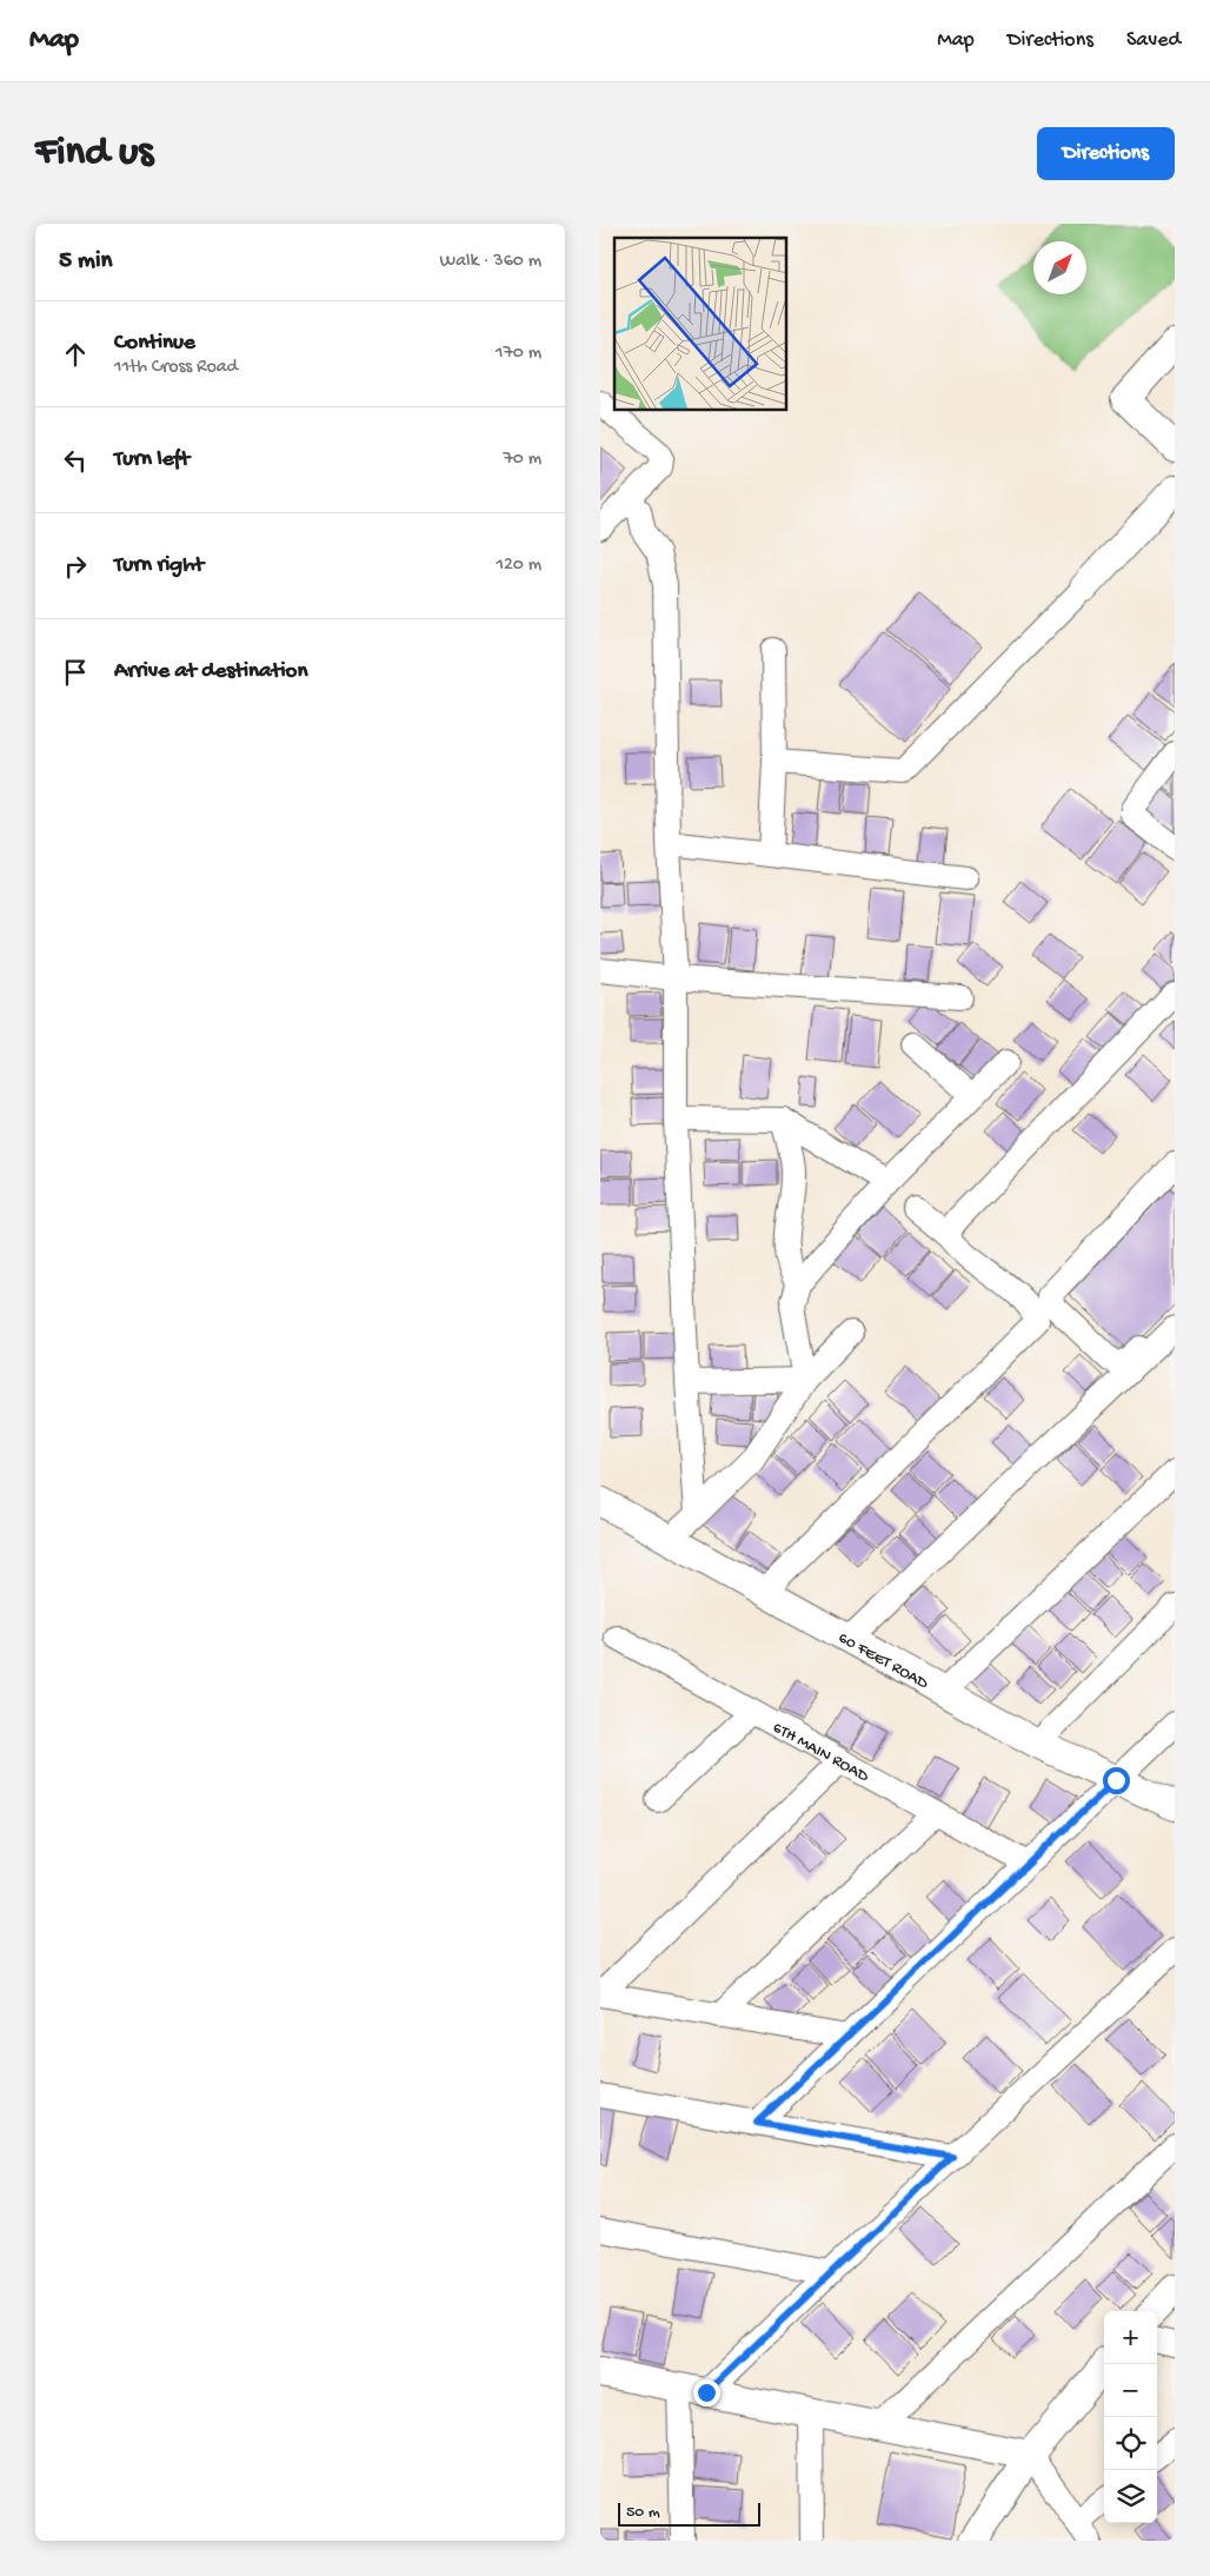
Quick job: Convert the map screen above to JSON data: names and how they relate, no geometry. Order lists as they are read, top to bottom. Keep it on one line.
{"streets":{"street":["60 FEET ROAD","6TH MAIN ROAD"]},"scale_bar":"50 m","north":"top right","page":{"header":"Map","nav":["Map","Directions","Saved"],"buttons":"Directions","title":"Find us","heading":["5 min","Walk · 360 m"],"list":[["Continue","11th Cross Road","170 m"],["Turn left","70 m"],["Turn right","120 m"],"Arrive at destination"],"map_buttons":["+","−"],"scale":"50 m"}}
